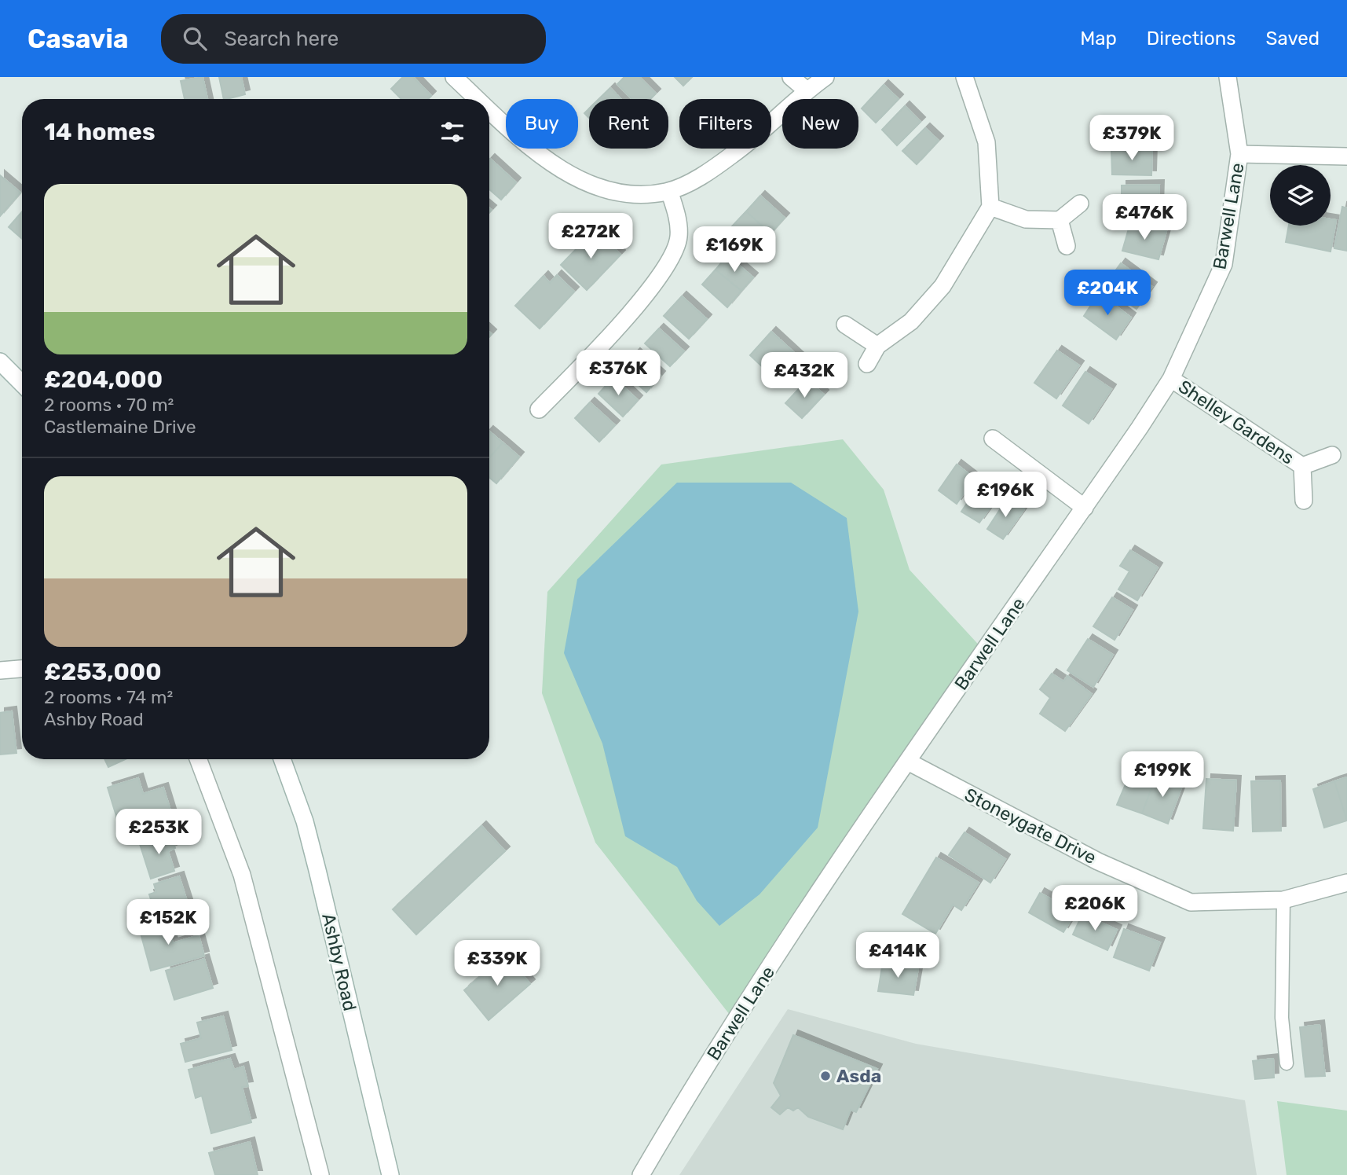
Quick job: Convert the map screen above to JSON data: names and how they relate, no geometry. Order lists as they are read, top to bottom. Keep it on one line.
{"streets":{"street":["Barwell Lane","Shelley Gardens","Stoneygate Drive","Ashby Road"]},"crossings":[["Barwell Lane","Shelley Gardens"],["Barwell Lane","Stoneygate Drive"]],"places":["Asda"],"page":{"header":"Casavia","search":"Search here","nav":["Map","Directions","Saved"],"chip":["Buy","Rent","Filters","New"],"heading":"14 homes","price":["£379K","£476K","£272K","£169K","£204K","£376K","£432K","£196K","£199K","£253K","£206K","£152K","£414K","£339K"],"list":[{"name":"£204,000","note":"2 rooms · 70 m² · Castlemaine Drive"},{"name":"£253,000","note":"2 rooms · 74 m² · Ashby Road"}]}}
